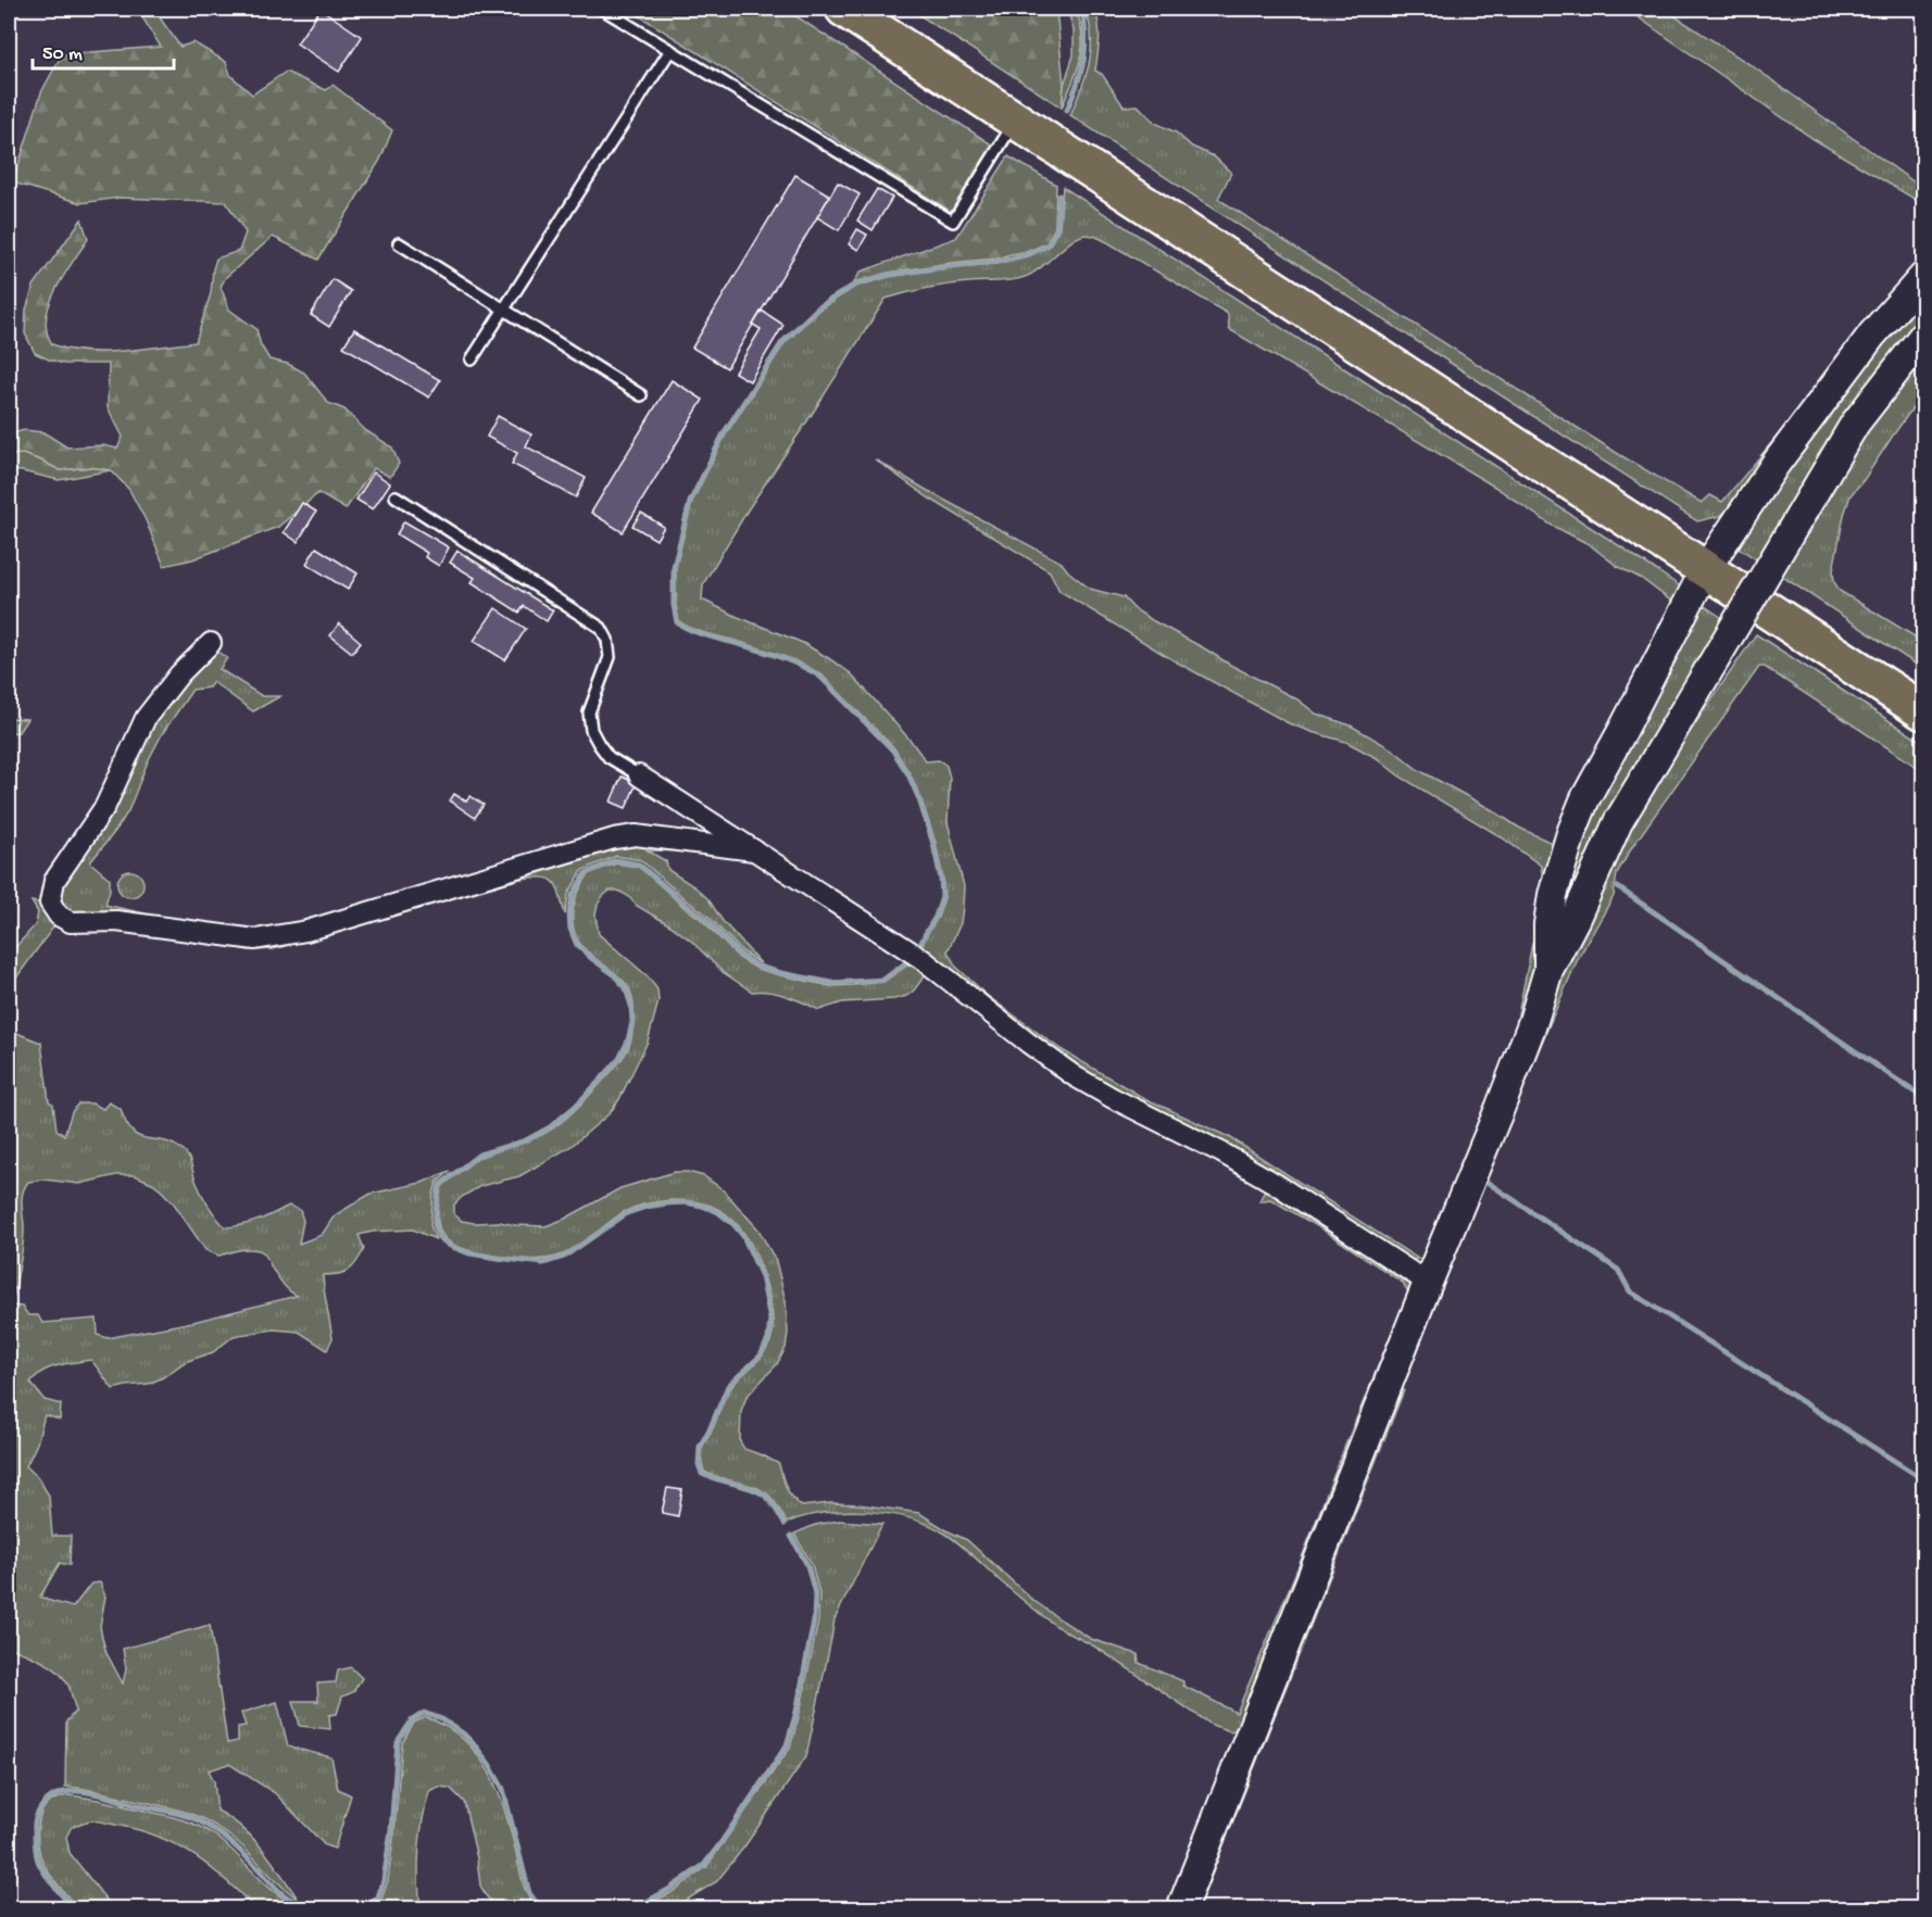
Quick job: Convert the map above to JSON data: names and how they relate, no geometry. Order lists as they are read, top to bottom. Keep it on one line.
{"scale_bar":"50 m"}
